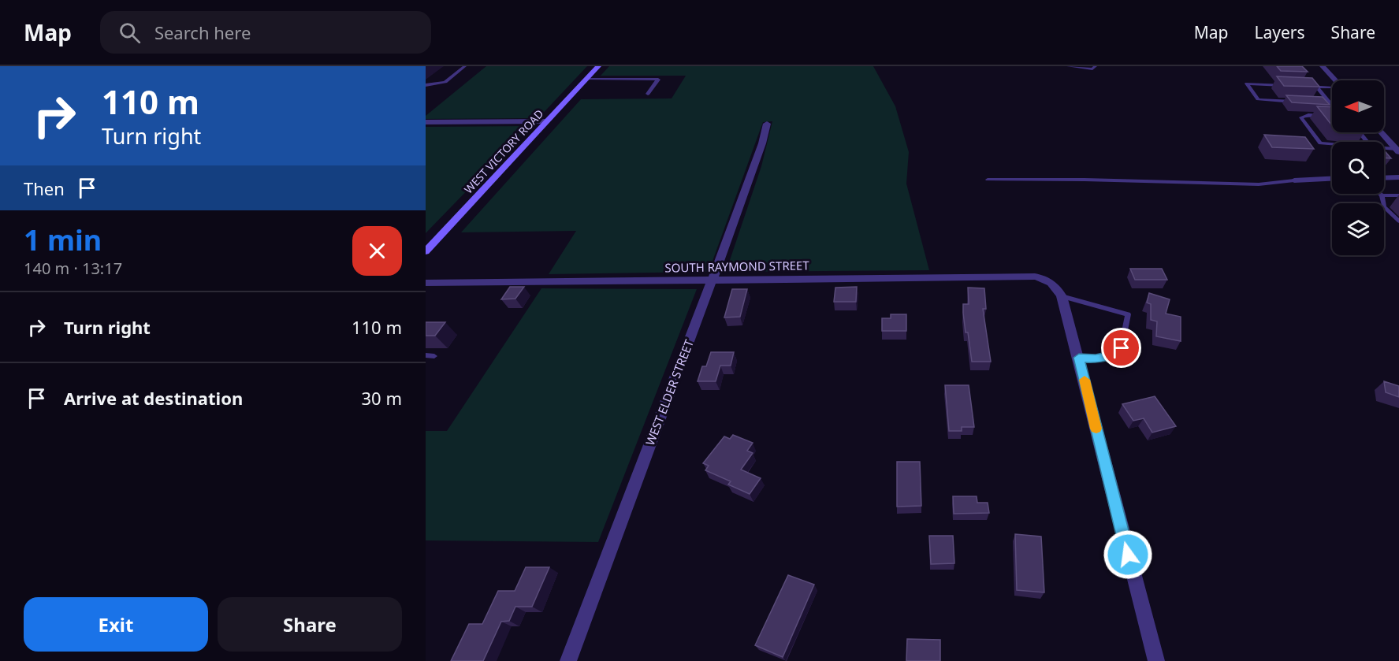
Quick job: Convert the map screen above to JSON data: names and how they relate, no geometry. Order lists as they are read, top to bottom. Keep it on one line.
{"streets":{"main road":["WEST VICTORY ROAD"],"street":["SOUTH RAYMOND STREET","WEST ELDER STREET"]},"crossings":[["SOUTH RAYMOND STREET","WEST ELDER STREET"]],"north":"left","page":{"header":"Map","search":"Search here","nav":["Map","Layers","Share"],"turn":["110 m","Turn right"],"then":"Then","heading":["1 min","140 m · 13:17"],"list":[{"name":"Turn right","value":"110 m"},{"name":"Arrive at destination","value":"30 m"}],"buttons":["Exit","Share"]}}
